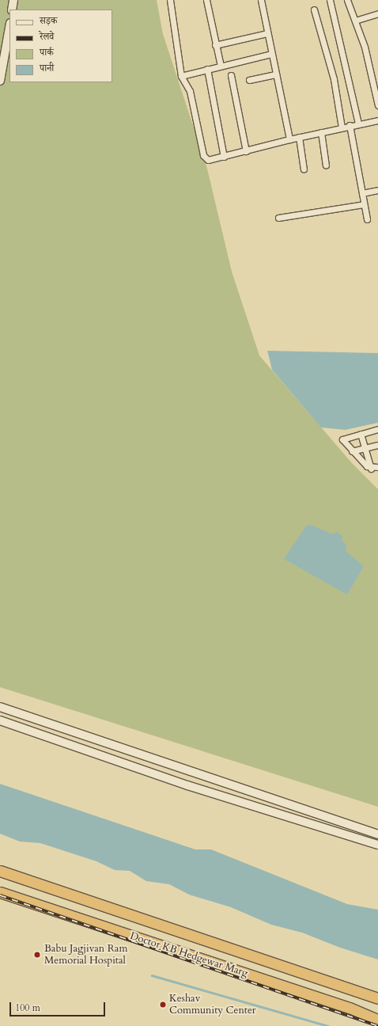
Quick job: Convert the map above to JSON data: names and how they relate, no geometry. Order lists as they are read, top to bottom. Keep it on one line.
{"streets":{"highway":["Doctor KB Hedgewar Marg"]},"places":["Babu Jagjivan Ram Memorial Hospital","Keshav Community Center"],"legend":["सड़क","रेलवे","पार्क","पानी"],"scale_bar":"100 m"}
